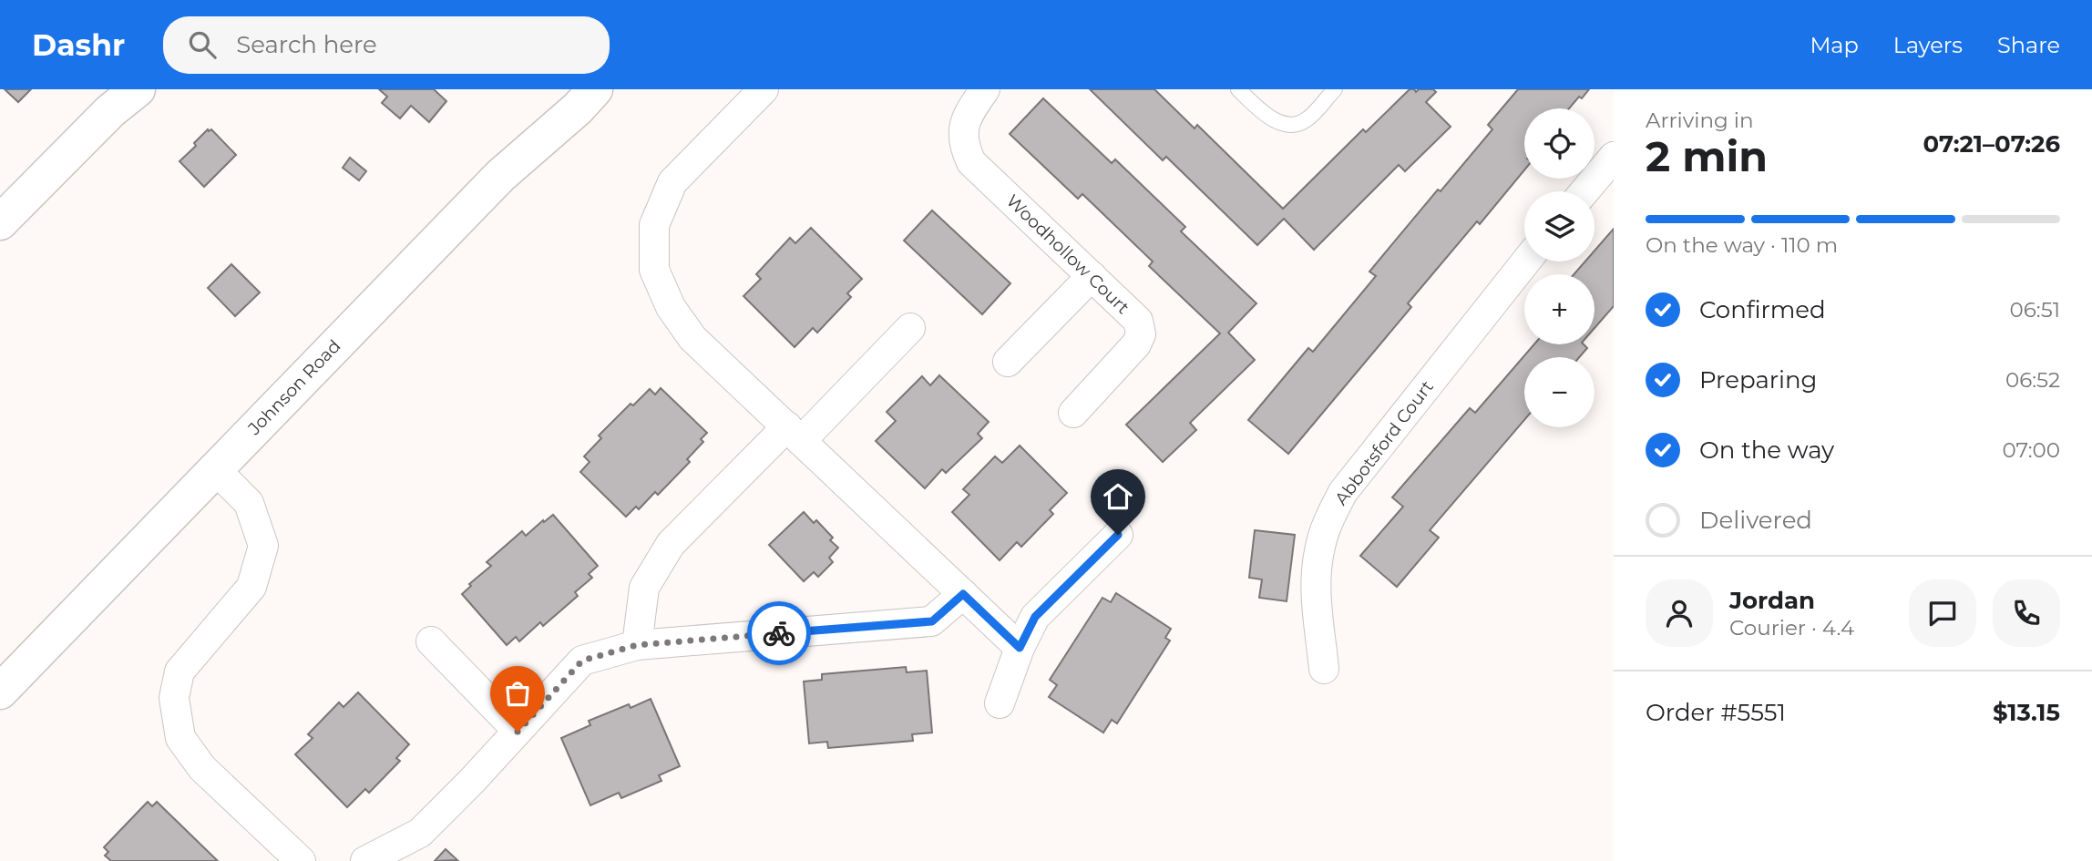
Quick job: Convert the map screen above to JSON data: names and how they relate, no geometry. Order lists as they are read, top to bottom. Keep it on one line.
{"streets":{"street":["Woodhollow Court","Johnson Road","Abbotsford Court"]},"page":{"header":"Dashr","search":"Search here","nav":["Map","Layers","Share"],"heading":["2 min","Arriving in","07:21–07:26"],"panel":["Jordan","Courier · 4.4","Order #5551","$13.15"],"map_buttons":["+","−"],"bar":"On the way · 110 m","list":[["Confirmed","06:51"],["Preparing","06:52"],["On the way","07:00"],"Delivered"]}}
